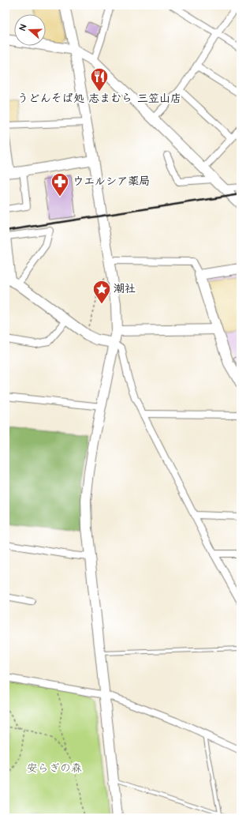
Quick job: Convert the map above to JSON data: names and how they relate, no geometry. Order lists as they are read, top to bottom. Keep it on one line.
{"parks":["安らぎの森"],"places":{"restaurant":["うどんそば処 志まむら 三笠山店"],"pharmacy":["ウエルシア薬局"],"place":["潮社"]},"north":"left"}
